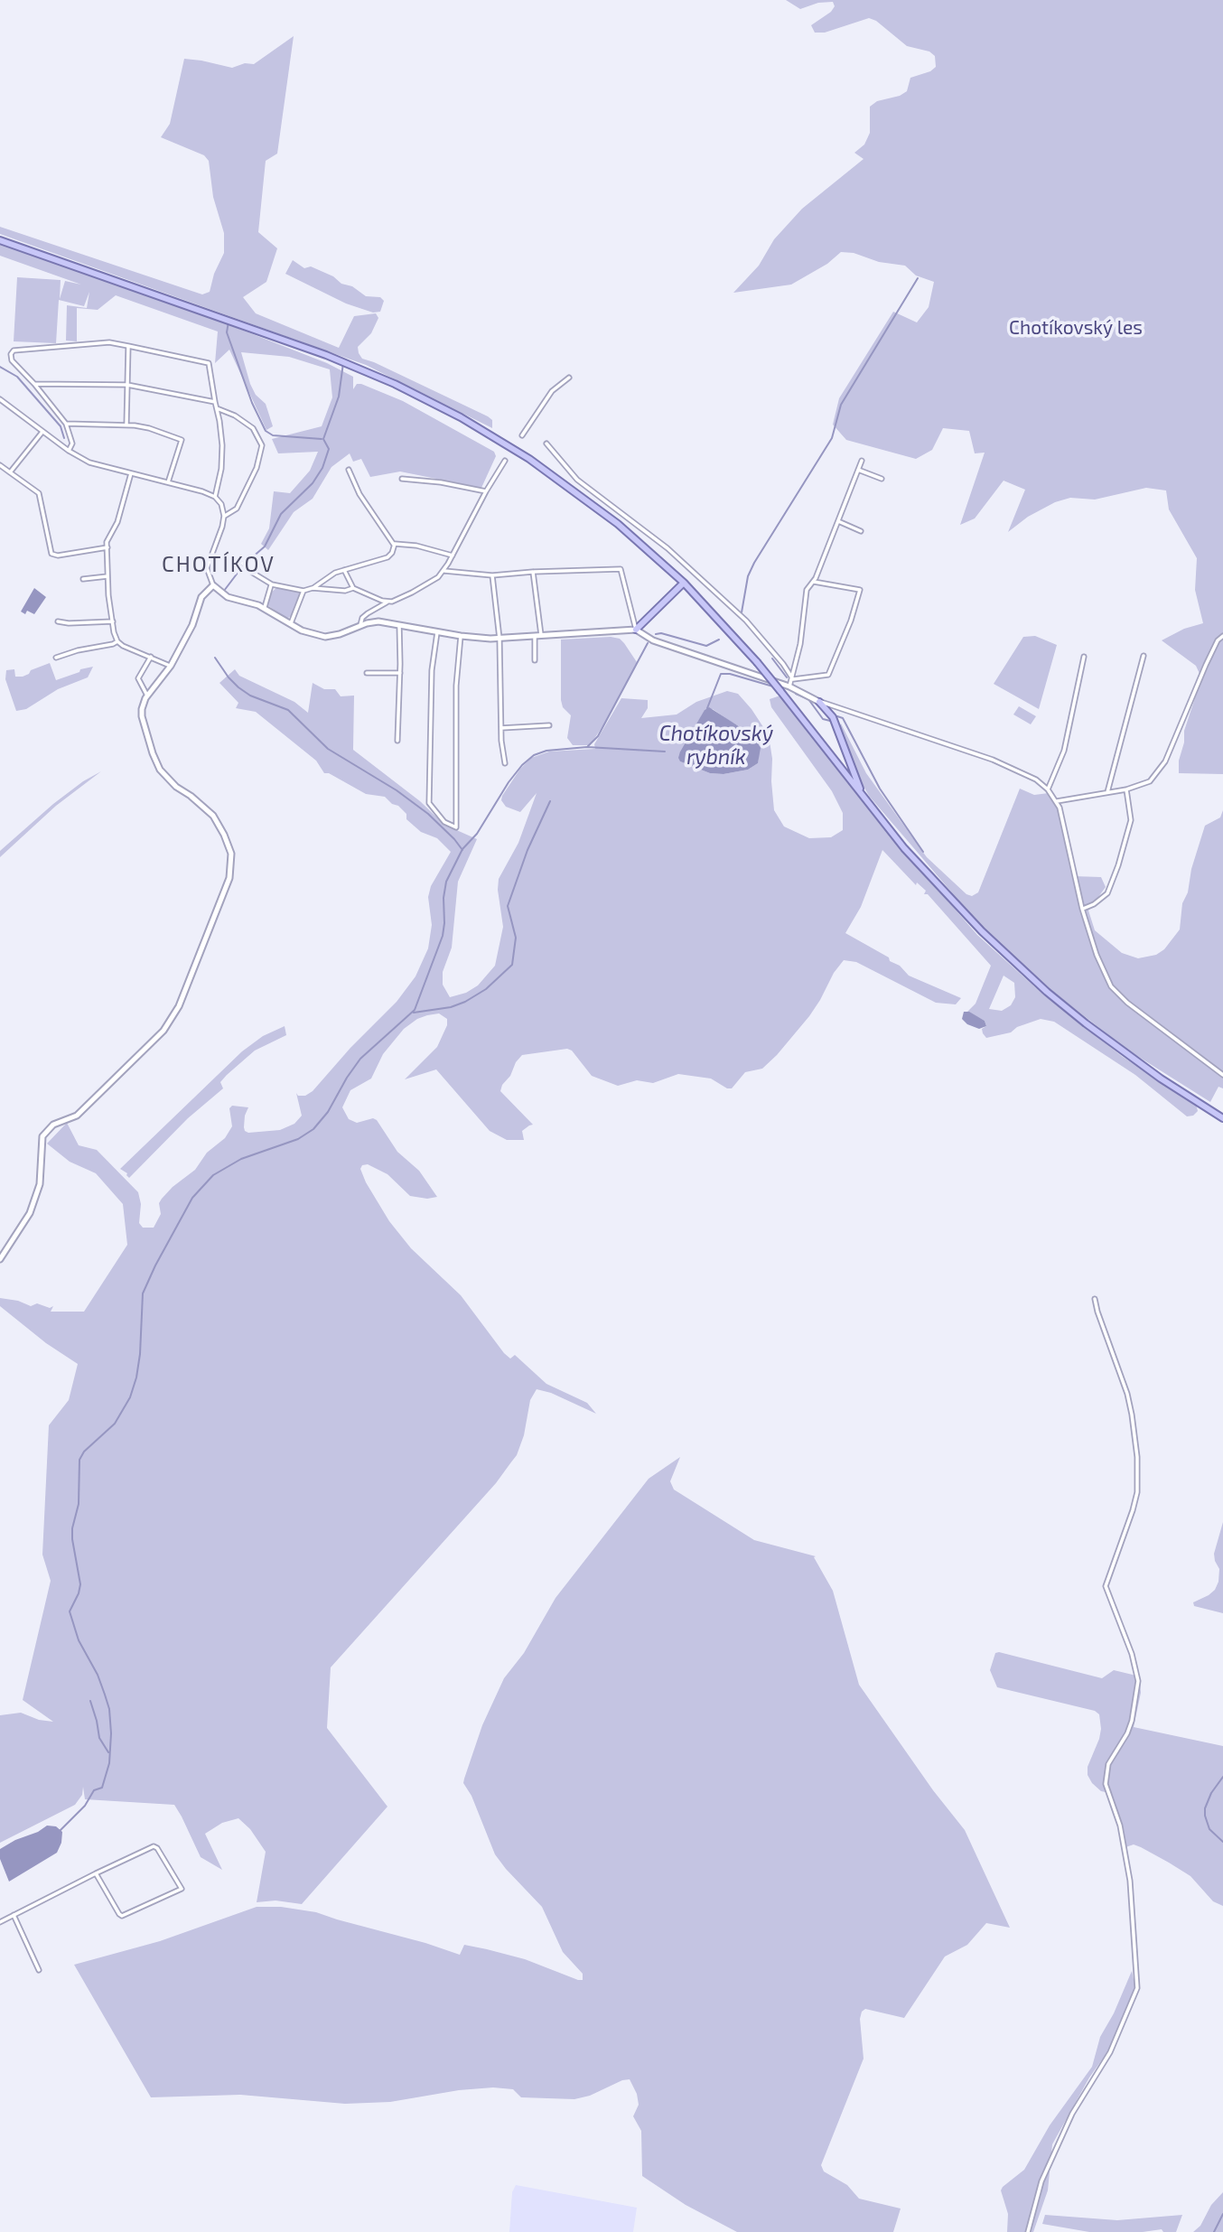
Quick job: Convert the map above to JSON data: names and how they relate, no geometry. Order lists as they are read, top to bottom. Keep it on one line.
{"districts":["CHOTÍKOV"],"water":["Chotíkovský rybník"],"parks":["Chotíkovský les"]}
